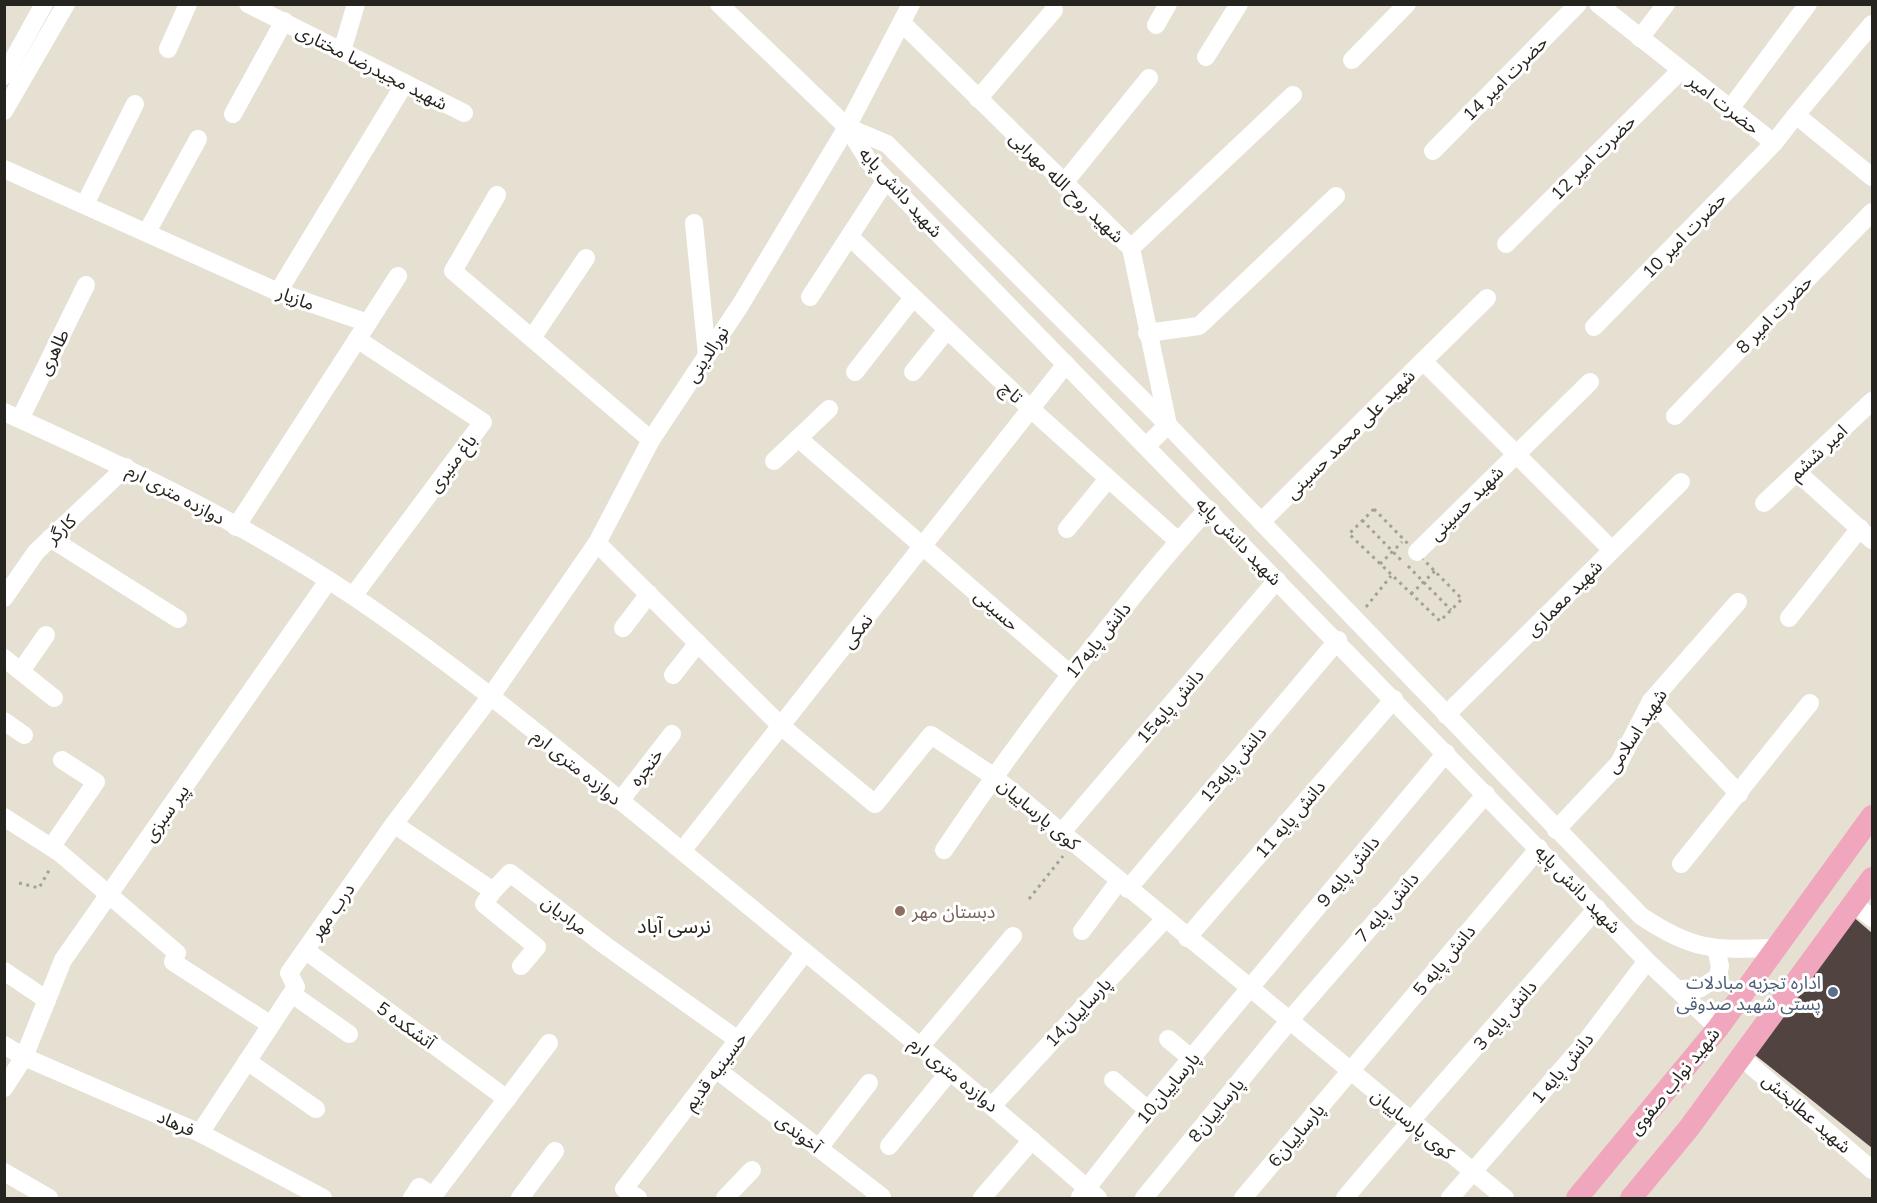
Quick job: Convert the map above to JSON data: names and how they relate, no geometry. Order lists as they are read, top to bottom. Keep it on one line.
{"streets":{"main road":["شهید نواب صفوی"],"street":["شهید مجیدرضا مختاری","حضرت امیر 14","حضرت امیر","حضرت امیر 12","شهید روح الله مهرابی","شهید دانش پایه","حضرت امیر 10","مازیار","حضرت امیر 8","طاهری","نورالدینی","تاچ","شهید علی محمد حسینی","امیر ششم","باغ منیری","دوازده متری ارم","شهید حسینی","کارگر","شهید معماری","حسینی","نمکی","دانش پایه17","دانش پایه15","شهید اسلامی","دانش پایه13","خنجره","پیر سبزی","کوی پارساییان","دانش پایه 11","دانش پایه 9","دانش پایه 7","درب مهر","مرادیان","دانش پایه 5","پارساییان14","دانش پایه 3","آتشکده 5","دانش پایه 1","حسینیه قدیم","پارساییان10","پارساییان8","شهید عطابخش","فرهاد","آخوندی","پارساییان6"]},"crossings":[["حضرت امیر","حضرت امیر 12"],["حضرت امیر","حضرت امیر 10"],["شهید روح الله مهرابی","شهید دانش پایه"],["شهید روح الله مهرابی","نورالدینی"],["شهید دانش پایه","نورالدینی"],["شهید دانش پایه","شهید علی محمد حسینی"],["شهید دانش پایه","شهید معماری"],["شهید دانش پایه","نمکی"],["شهید دانش پایه","دانش پایه17"],["شهید دانش پایه","دانش پایه15"],["شهید دانش پایه","شهید اسلامی"],["شهید دانش پایه","دانش پایه13"],["شهید دانش پایه","دانش پایه 11"],["شهید دانش پایه","دانش پایه 9"],["شهید دانش پایه","دانش پایه 7"],["شهید دانش پایه","دانش پایه 5"],["شهید دانش پایه","دانش پایه 3"],["شهید دانش پایه","دانش پایه 1"],["شهید دانش پایه","شهید نواب صفوی"],["طاهری","دوازده متری ارم"],["نورالدینی","دوازده متری ارم"],["نورالدینی","کوی پارساییان"],["نورالدینی","درب مهر"],["تاچ","نمکی"],["تاچ","دانش پایه17"],["شهید علی محمد حسینی","شهید حسینی"],["شهید علی محمد حسینی","شهید معماری"],["باغ منیری","دوازده متری ارم"],["دوازده متری ارم","کارگر"],["دوازده متری ارم","نمکی"],["دوازده متری ارم","خنجره"],["دوازده متری ارم","پیر سبزی"],["دوازده متری ارم","درب مهر"],["دوازده متری ارم","پارساییان14"],["دوازده متری ارم","حسینیه قدیم"],["دوازده متری ارم","پارساییان10"],["حسینی","نمکی"],["حسینی","دانش پایه17"],["نمکی","کوی پارساییان"],["دانش پایه17","کوی پارساییان"],["دانش پایه15","کوی پارساییان"],["دانش پایه13","کوی پارساییان"],["پیر سبزی","فرهاد"],["کوی پارساییان","دانش پایه 11"],["کوی پارساییان","دانش پایه 9"],["کوی پارساییان","دانش پایه 7"],["کوی پارساییان","دانش پایه 5"],["کوی پارساییان","پارساییان14"],["کوی پارساییان","دانش پایه 3"],["کوی پارساییان","دانش پایه 1"],["کوی پارساییان","پارساییان10"],["کوی پارساییان","پارساییان8"],["کوی پارساییان","پارساییان6"],["دانش پایه 9","پارساییان10"],["دانش پایه 7","پارساییان8"],["درب مهر","آتشکده 5"],["مرادیان","حسینیه قدیم"],["دانش پایه 5","پارساییان6"],["حسینیه قدیم","آخوندی"],["شهید نواب صفوی","شهید عطابخش"]],"districts":["نرسی آباد"],"places":["دبستان مهر","اداره تجزیه مبادلات پستی شهید صدوقی"]}
